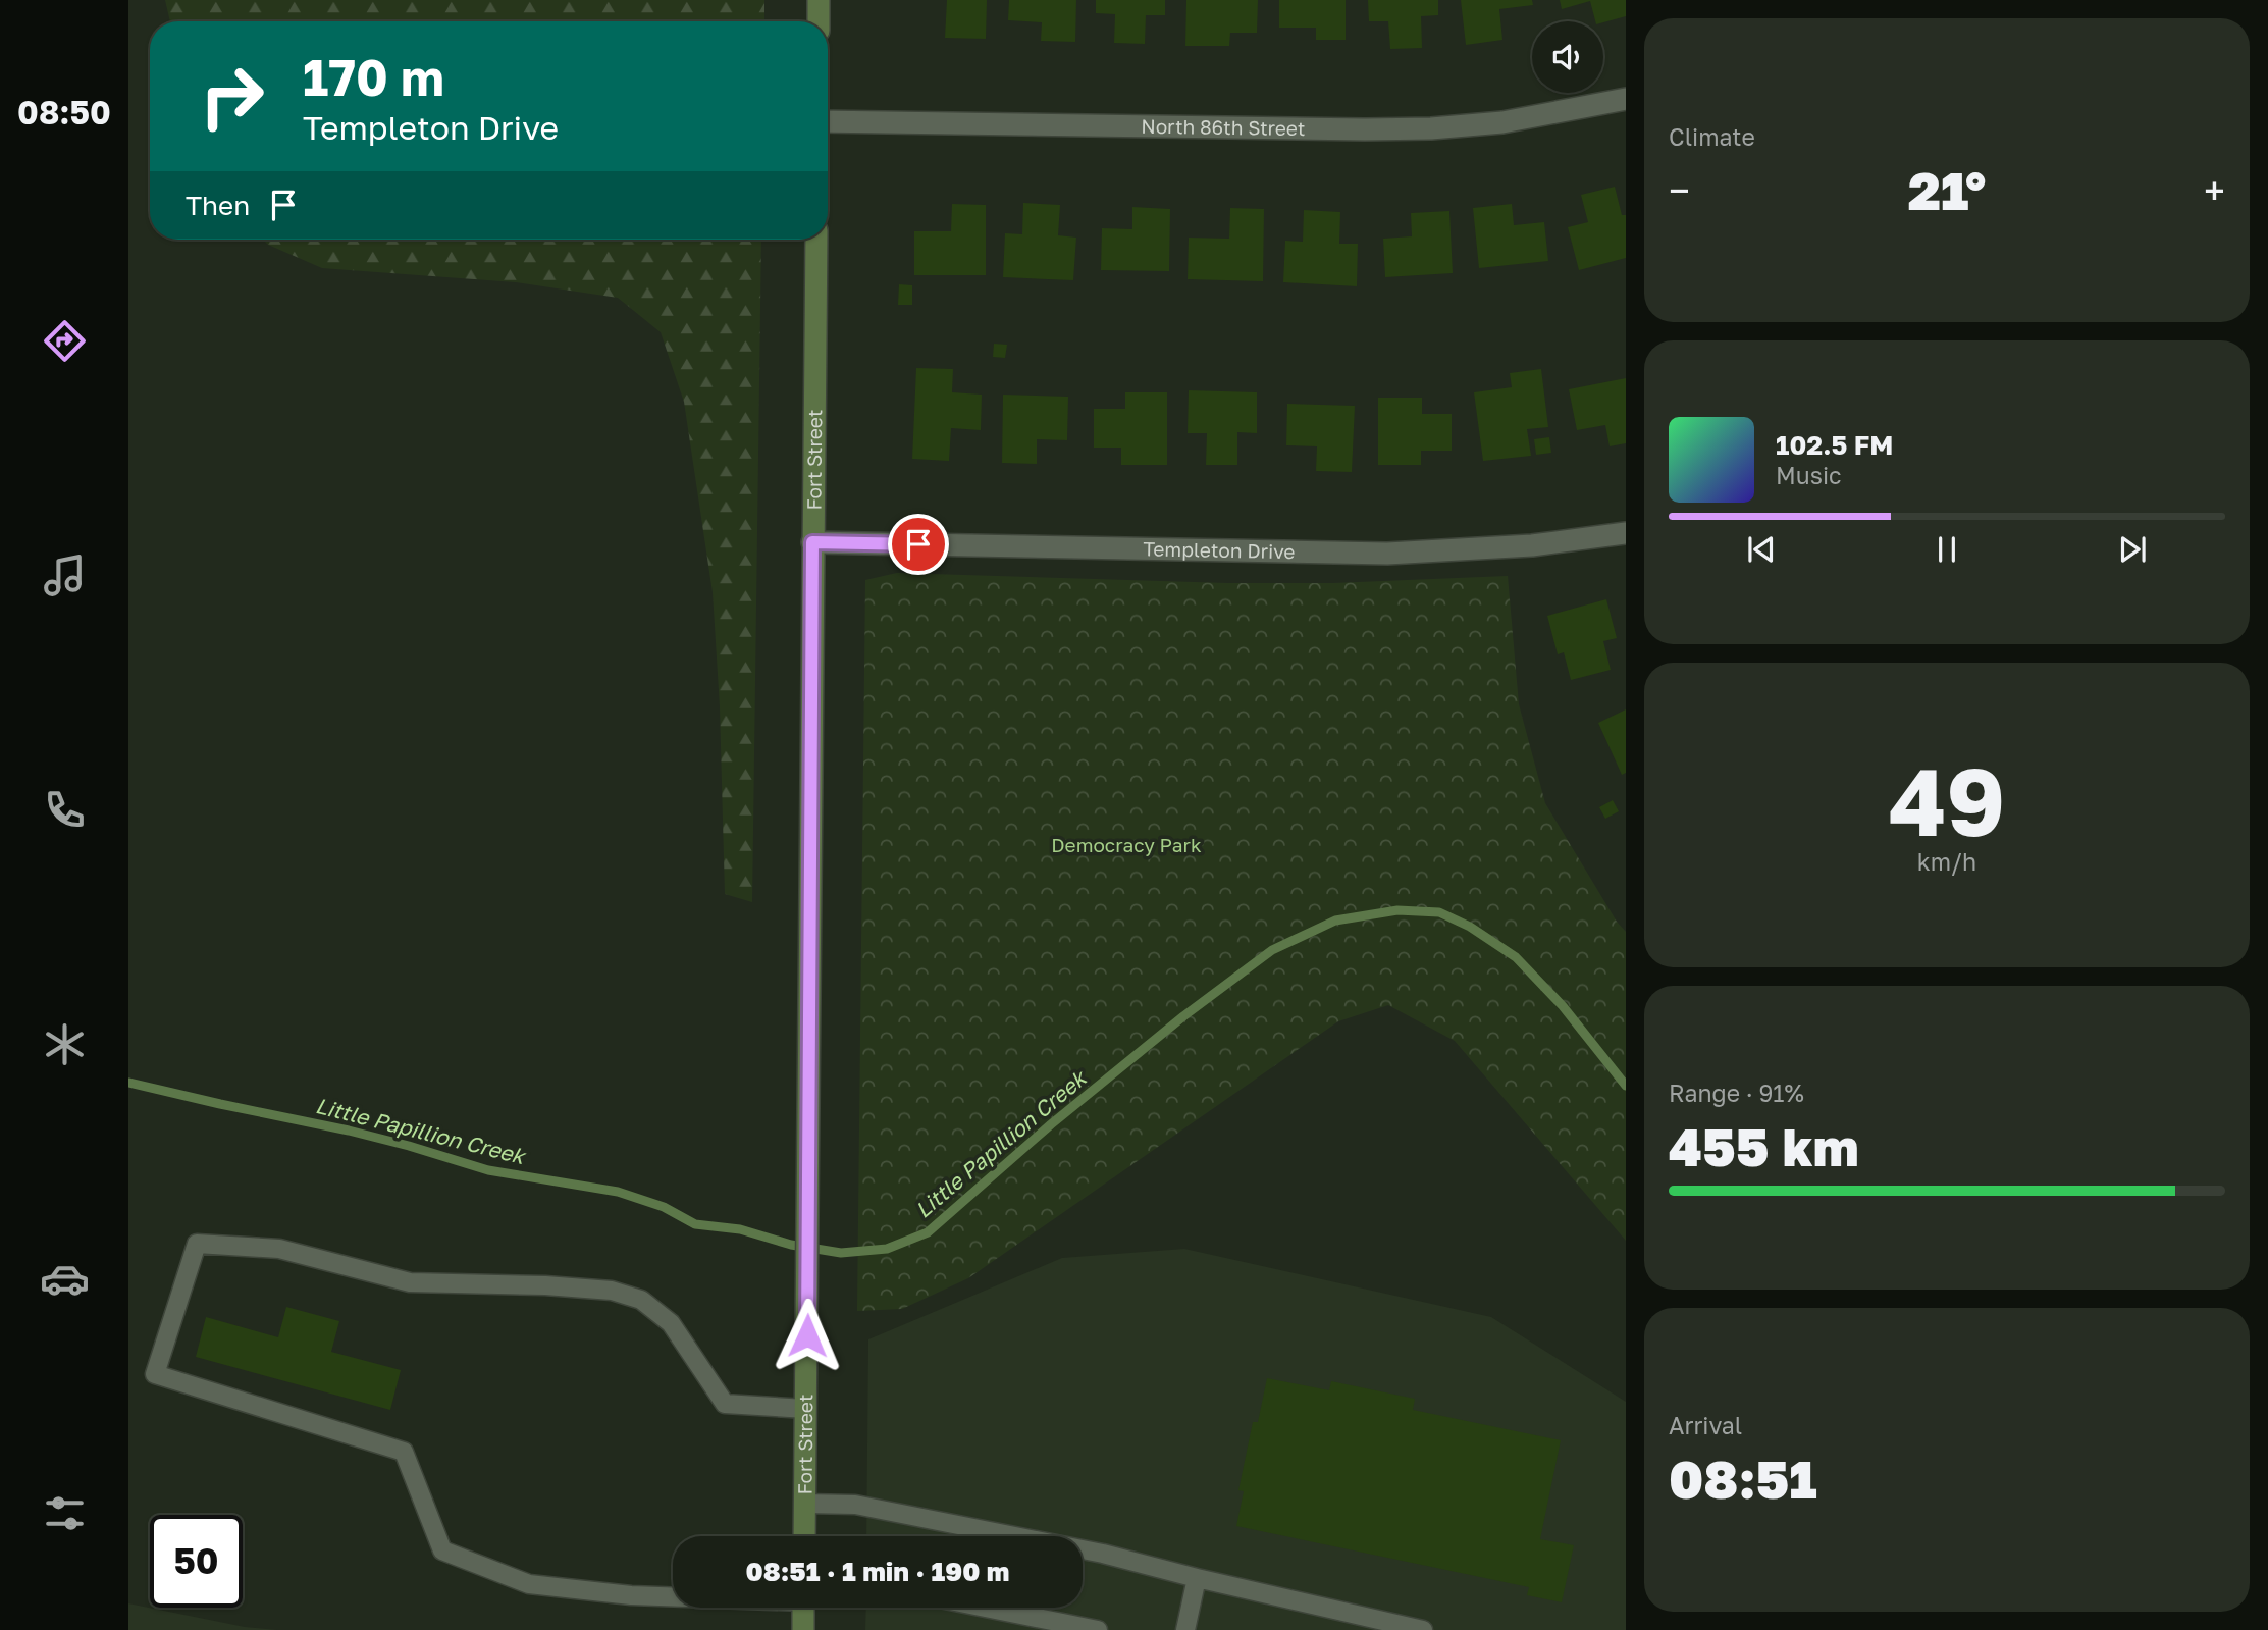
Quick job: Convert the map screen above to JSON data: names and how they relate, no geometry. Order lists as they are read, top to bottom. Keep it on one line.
{"streets":{"main road":["Fort Street"],"street":["North 86th Street","Templeton Drive"]},"crossings":[["Fort Street","Templeton Drive"]],"water":["Little Papillion Creek"],"parks":["Democracy Park"],"page":{"tabs":"08:50","tile":["Climate",["49","km/h"],["Range · 91%","455 km"],["Arrival","08:51"]],"turn":["170 m","Templeton Drive"],"heat":["−","21°","+"],"then":"Then","song":["102.5 FM","Music"],"limit":"50","trip":"08:51 · 1 min · 190 m"}}
